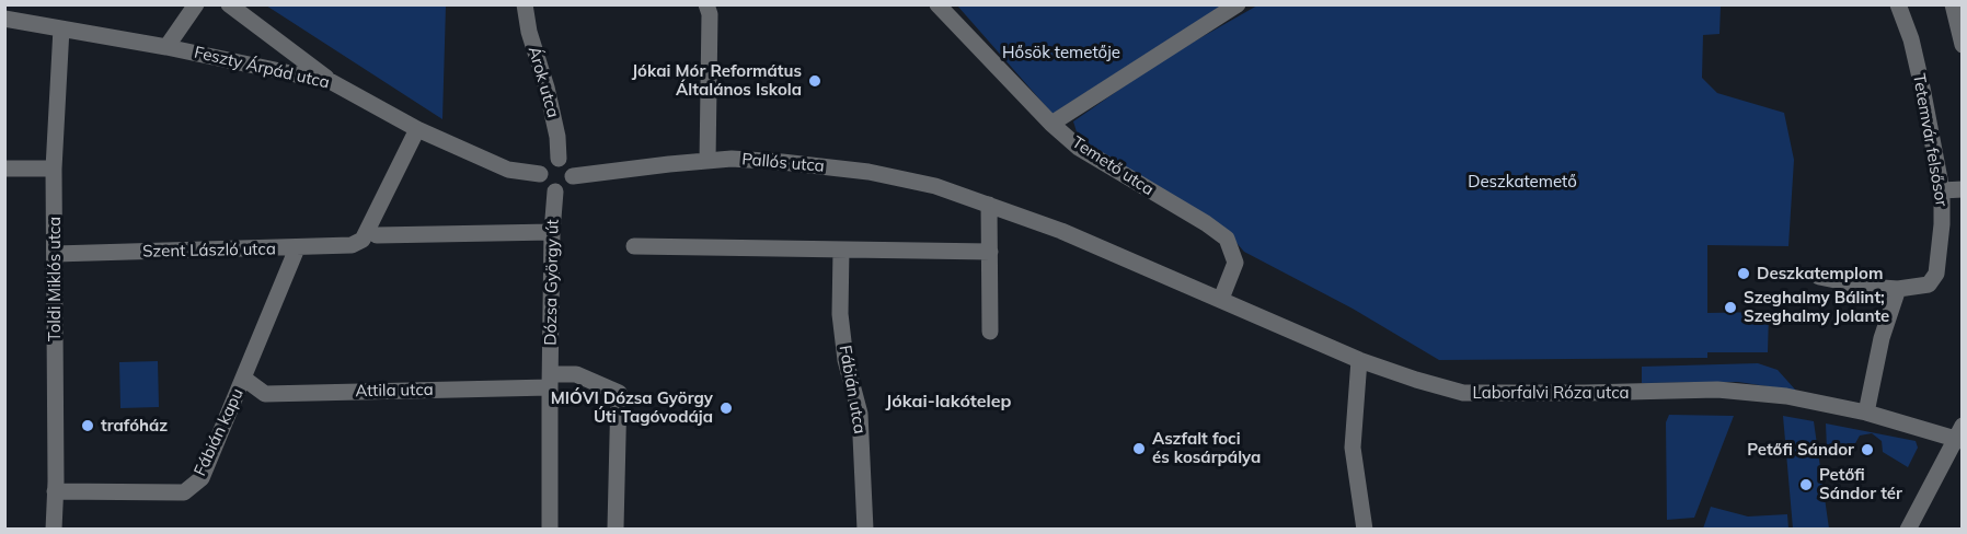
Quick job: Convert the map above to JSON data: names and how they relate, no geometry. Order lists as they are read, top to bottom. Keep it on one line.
{"streets":{"street":["Feszty Árpád utca","Árok utca","Tetemvár felsősor","Pallós utca","Temető utca","Szent László utca","Toldi Miklós utca","Dózsa György út","Fábián utca","Attila utca","Laborfalvi Róza utca","Fábián kapu"]},"crossings":[["Feszty Árpád utca","Árok utca"],["Feszty Árpád utca","Pallós utca"],["Feszty Árpád utca","Toldi Miklós utca"],["Feszty Árpád utca","Dózsa György út"],["Árok utca","Pallós utca"],["Árok utca","Dózsa György út"],["Pallós utca","Temető utca"],["Pallós utca","Dózsa György út"],["Pallós utca","Laborfalvi Róza utca"],["Temető utca","Laborfalvi Róza utca"],["Szent László utca","Toldi Miklós utca"],["Szent László utca","Dózsa György út"],["Szent László utca","Fábián kapu"],["Toldi Miklós utca","Fábián kapu"],["Dózsa György út","Attila utca"],["Attila utca","Fábián kapu"]],"districts":["Jókai-lakótelep"],"parks":["Hősök temetője","Deszkatemető"],"places":["Jókai Mór Református Általános Iskola","Deszkatemplom","Szeghalmy Bálint; Szeghalmy Jolante","MIÓVI Dózsa György Úti Tagóvodája","trafóház","Aszfalt foci és kosárpálya","Petőfi Sándor","Petőfi Sándor tér"]}
